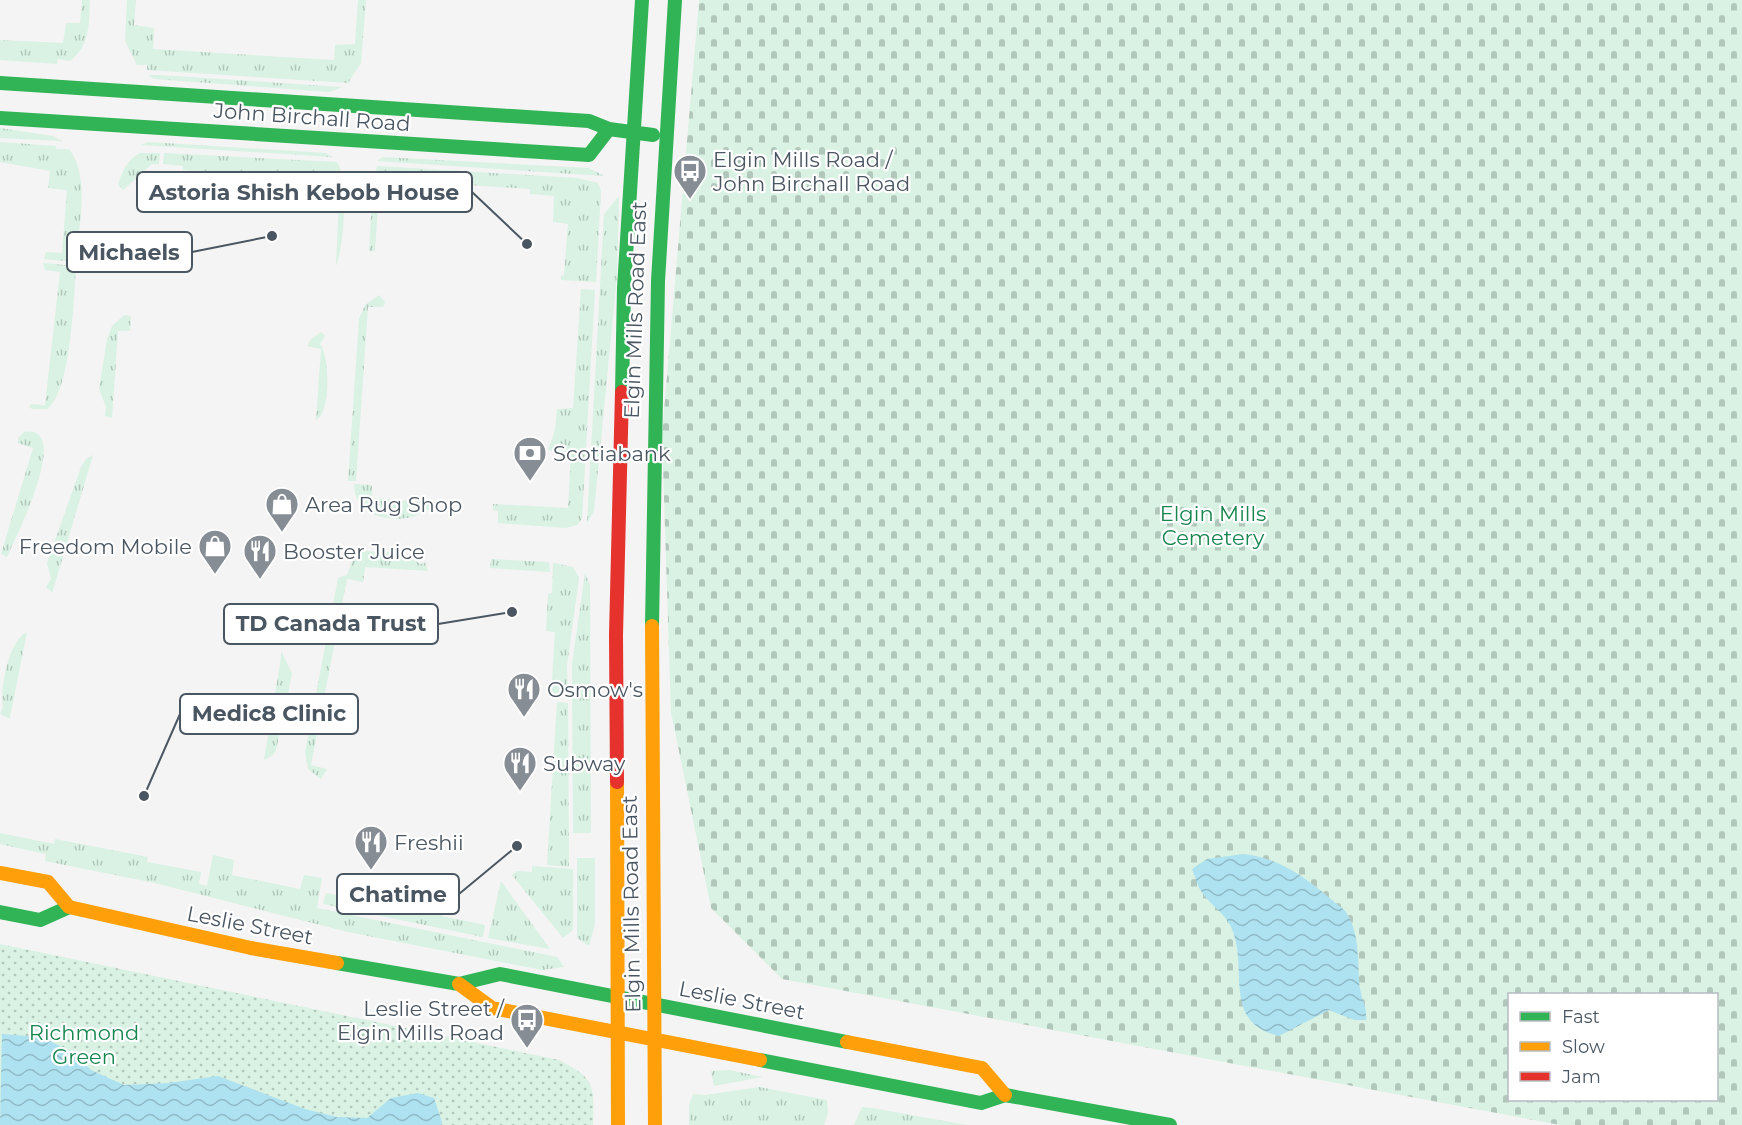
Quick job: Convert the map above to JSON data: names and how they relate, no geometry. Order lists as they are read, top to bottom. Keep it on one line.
{"streets":{"main road":["John Birchall Road","Elgin Mills Road East","Leslie Street"]},"crossings":[["John Birchall Road","Elgin Mills Road East"],["Elgin Mills Road East","Leslie Street"]],"parks":["Elgin Mills Cemetery","Richmond Green"],"places":{"bus stop":["Elgin Mills Road / John Birchall Road","Leslie Street / Elgin Mills Road"],"other":["Michaels","Astoria Shish Kebob House","TD Canada Trust","Medic8 Clinic","Chatime"],"bank":["Scotiabank"],"shop":["Area Rug Shop","Freedom Mobile"],"restaurant":["Booster Juice","Osmow's","Subway","Freshii"]},"legend":["Fast","Slow","Jam"]}
